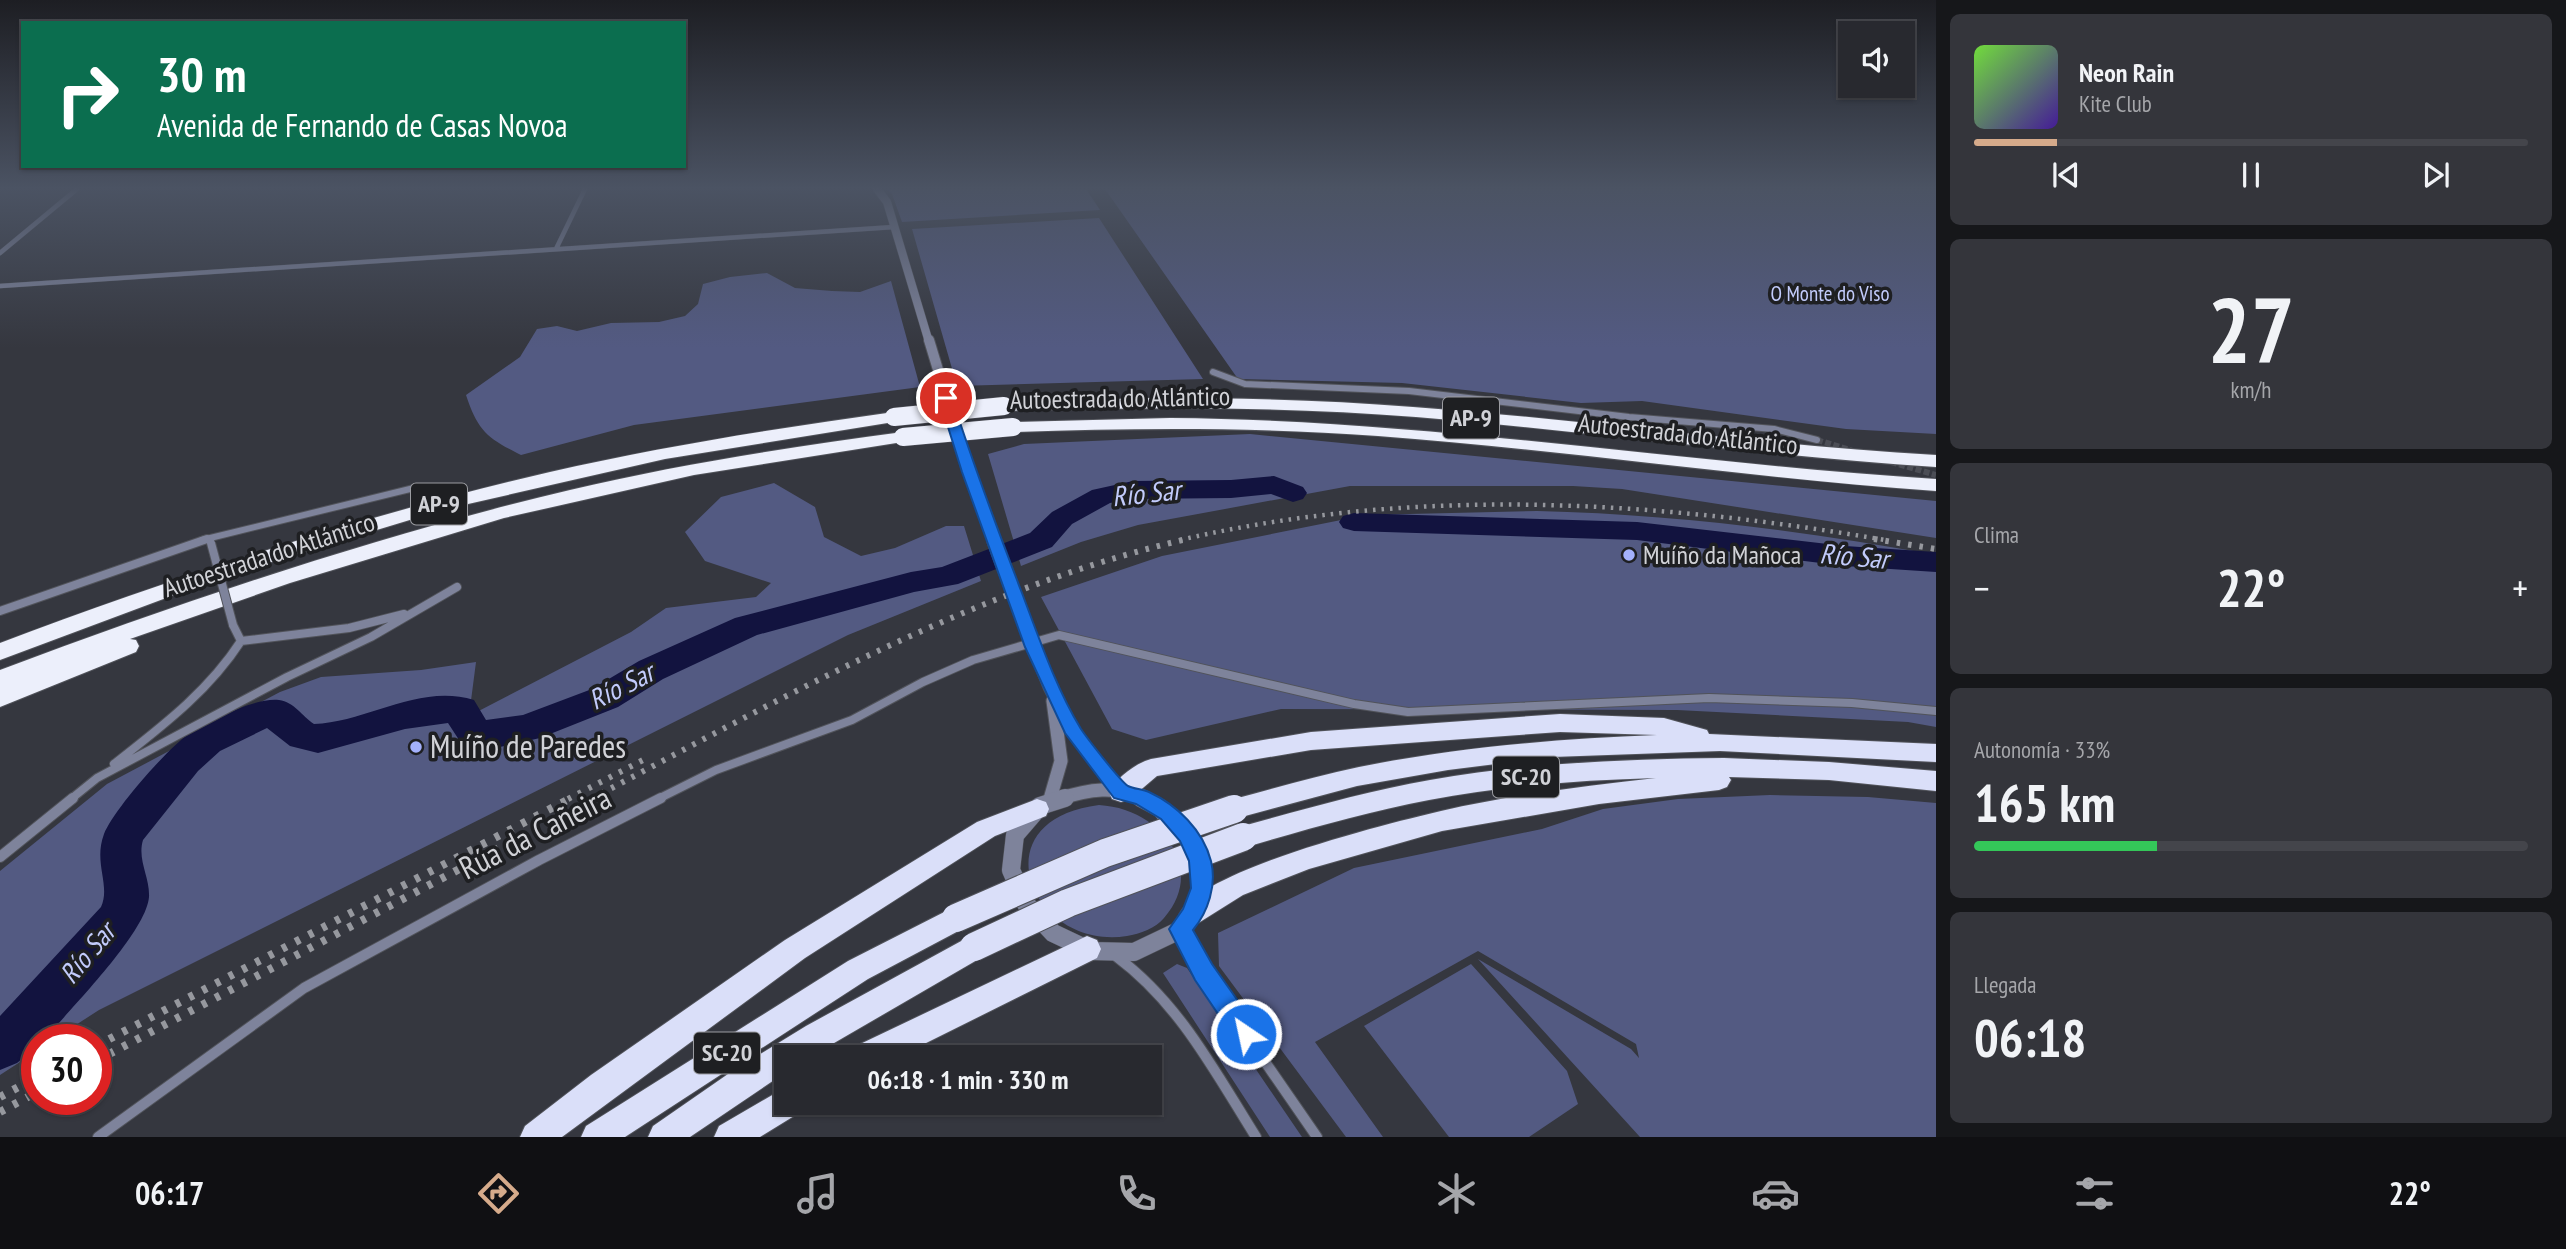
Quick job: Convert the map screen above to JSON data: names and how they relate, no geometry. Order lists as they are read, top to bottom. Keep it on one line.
{"streets":{"highway":["Autoestrada do Atlántico","AP-9","SC-20"],"street":["Rúa da Cañeira"]},"water":["Río Sar"],"parks":["O Monte do Viso"],"places":["Muíño da Mañoca","Muíño de Paredes"],"page":{"turn":["30 m","Avenida de Fernando de Casas Novoa"],"song":["Neon Rain","Kite Club"],"tile":[["27","km/h"],"Clima",["Autonomía · 33%","165 km"],["Llegada","06:18"]],"heat":["−","22°","+"],"limit":"30","trip":"06:18 · 1 min · 330 m","tabs":["06:17","22°"]}}
